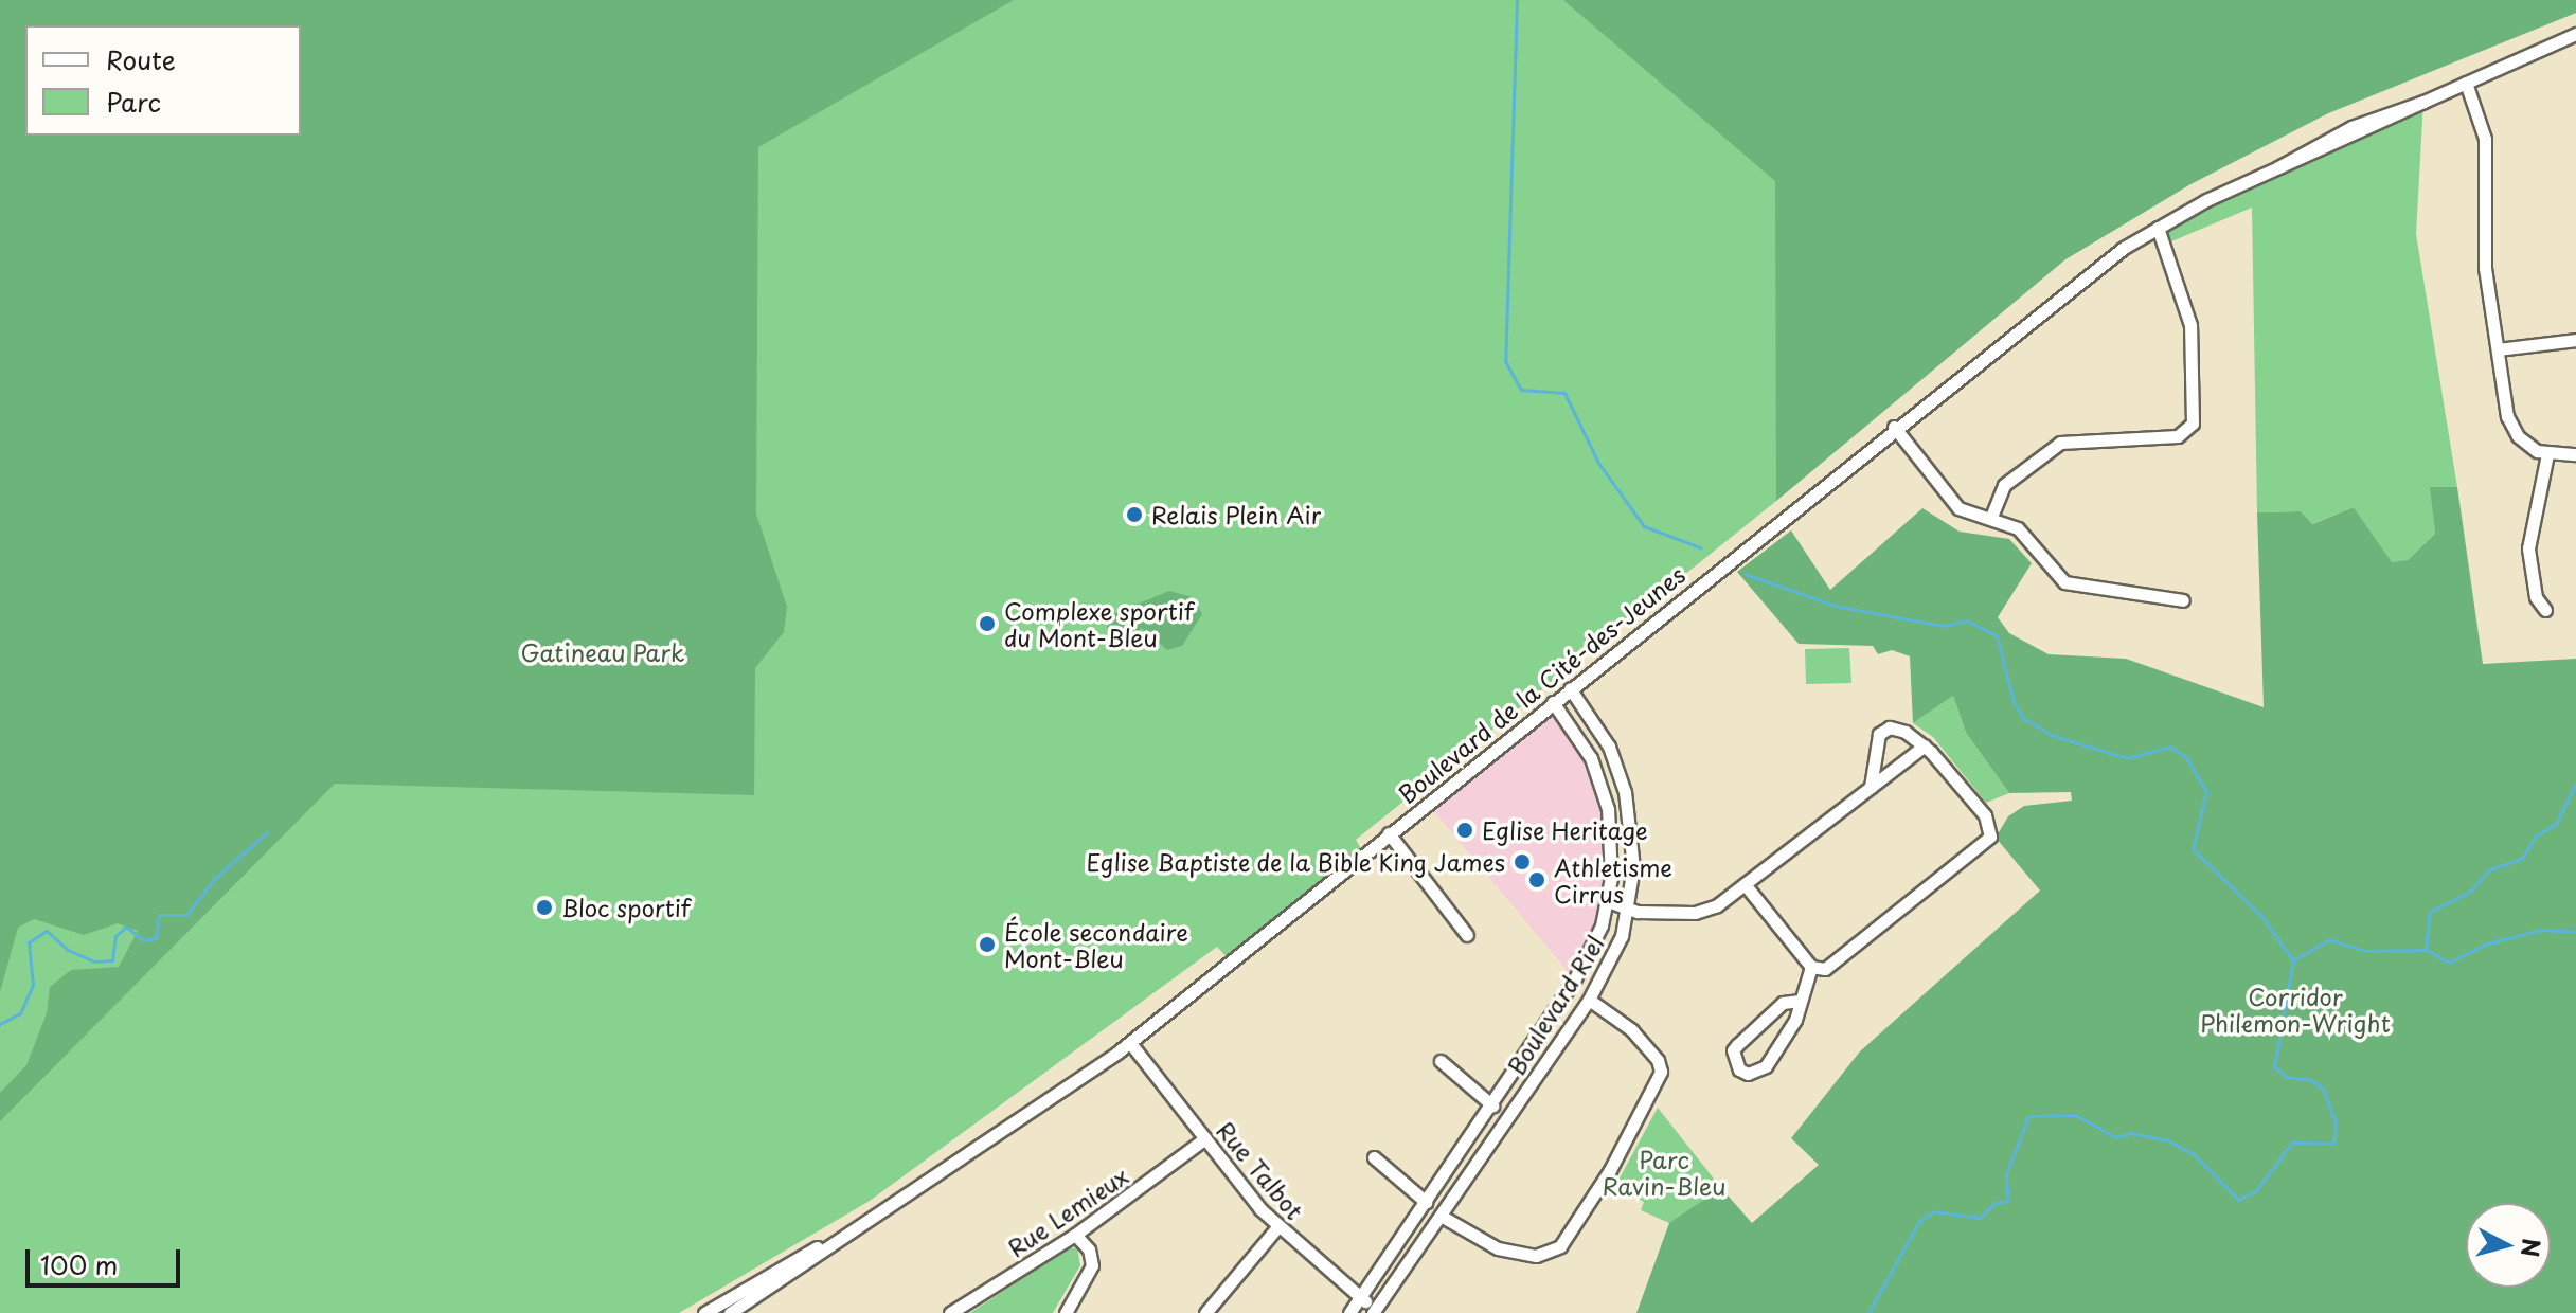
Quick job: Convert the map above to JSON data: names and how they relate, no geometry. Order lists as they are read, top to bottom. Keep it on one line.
{"streets":{"street":["Boulevard de la Cité-des-Jeunes","Boulevard Riel","Rue Talbot","Rue Lemieux"]},"crossings":[["Boulevard de la Cité-des-Jeunes","Boulevard Riel"],["Boulevard de la Cité-des-Jeunes","Rue Talbot"],["Boulevard Riel","Rue Talbot"],["Rue Talbot","Rue Lemieux"]],"parks":["Gatineau Park","Corridor Philemon-Wright","Parc Ravin-Bleu"],"places":["Relais Plein Air","Complexe sportif du Mont-Bleu","Eglise Heritage","Eglise Baptiste de la Bible King James","Athletisme Cirrus","Bloc sportif","École secondaire Mont-Bleu"],"legend":["Route","Parc"],"scale_bar":"100 m","north":"right"}
